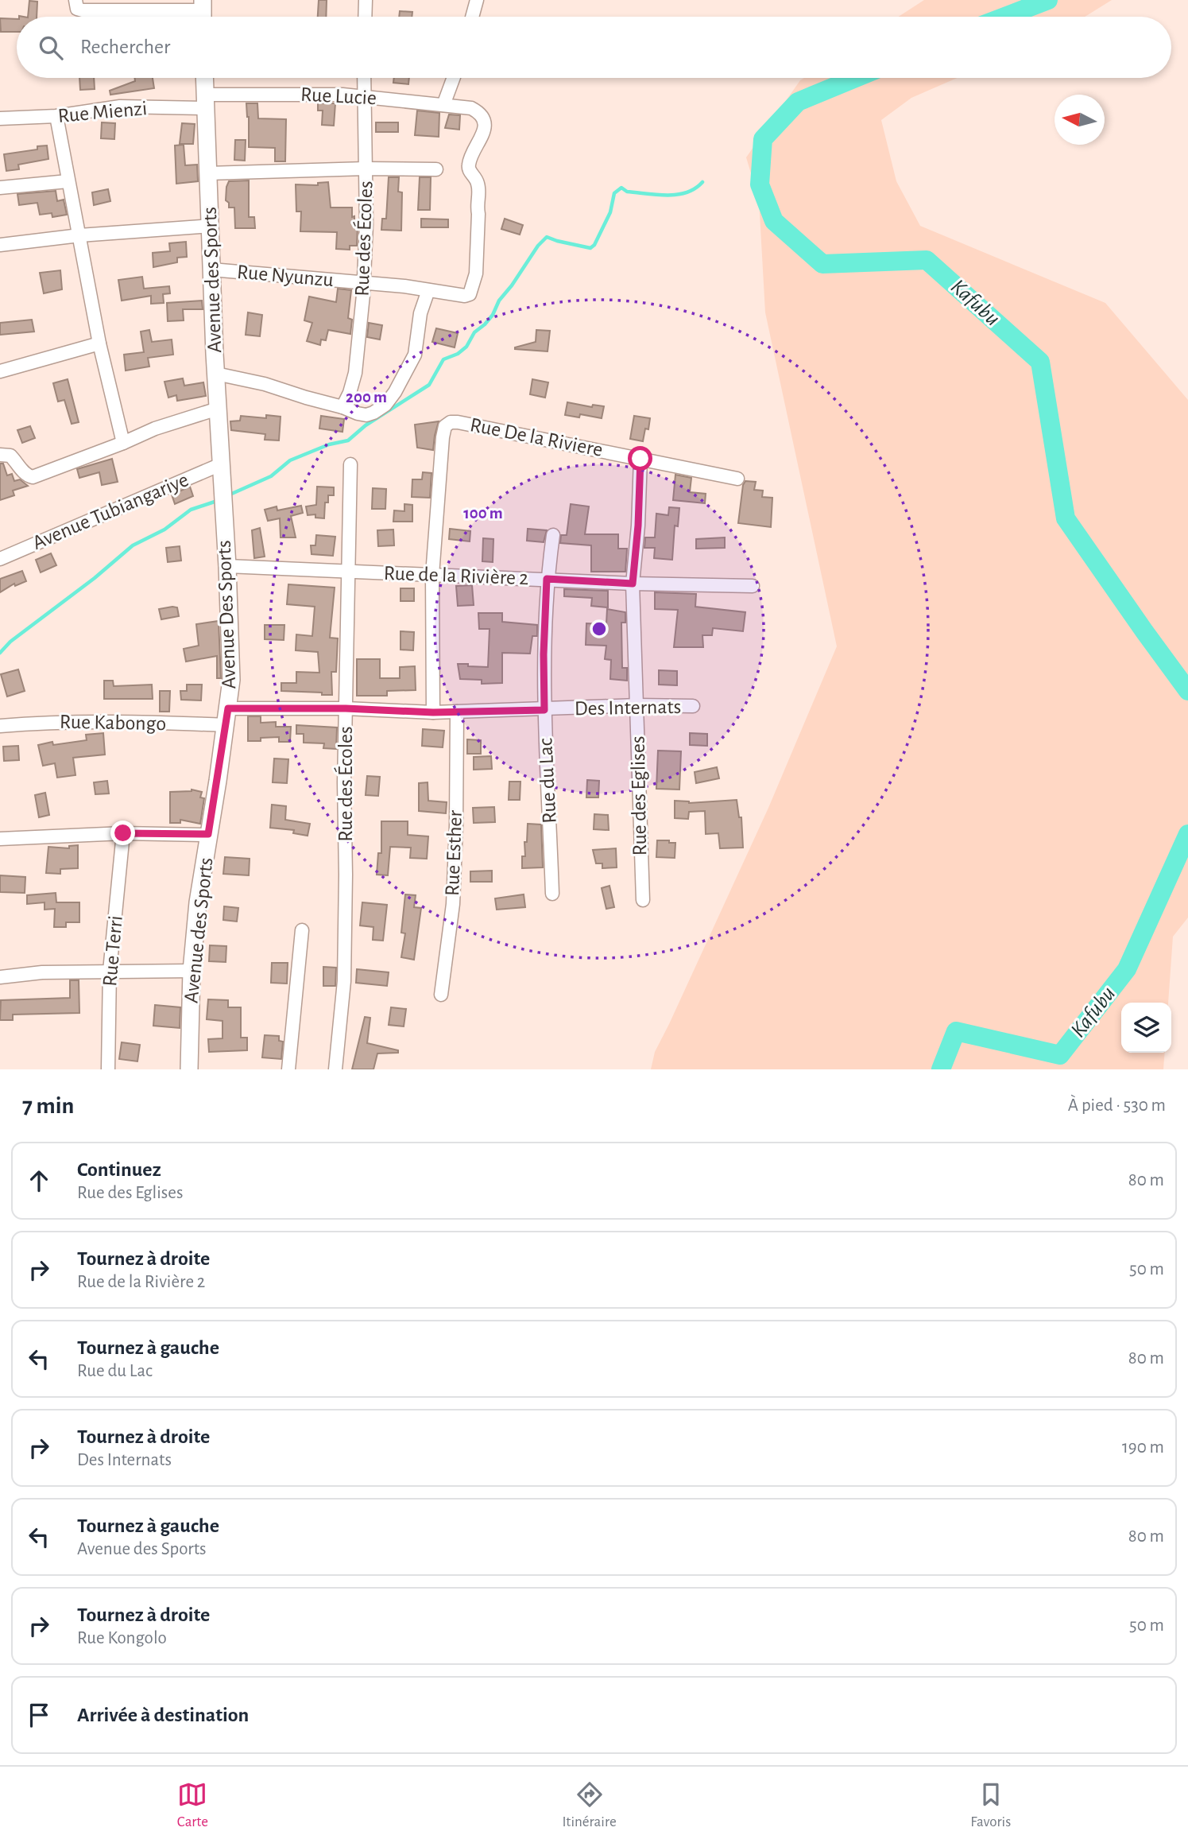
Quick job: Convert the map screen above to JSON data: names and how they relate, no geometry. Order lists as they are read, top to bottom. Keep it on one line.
{"streets":{"street":["Rue Lucie","Rue Mienzi","Rue des Écoles","Rue Nyunzu","Avenue des Sports","Rue De la Riviere","Avenue Tubiangariye","Rue de la Rivière 2","Avenue Des Sports","Des Internats","Rue Kabongo","Rue du Lac","Rue des Eglises","Rue Esther","Rue Terri"]},"crossings":[["Rue Lucie","Rue Mienzi"],["Rue Lucie","Rue des Écoles"],["Rue Lucie","Rue Nyunzu"],["Rue Lucie","Avenue des Sports"],["Rue Mienzi","Avenue des Sports"],["Rue des Écoles","Rue Nyunzu"],["Rue des Écoles","Rue de la Rivière 2"],["Rue des Écoles","Des Internats"],["Rue Nyunzu","Avenue des Sports"],["Avenue des Sports","Avenue Tubiangariye"],["Avenue des Sports","Avenue Des Sports"],["Avenue des Sports","Rue Kabongo"],["Rue De la Riviere","Rue de la Rivière 2"],["Rue De la Riviere","Rue des Eglises"],["Rue de la Rivière 2","Avenue Des Sports"],["Rue de la Rivière 2","Rue du Lac"],["Rue de la Rivière 2","Rue des Eglises"],["Avenue Des Sports","Des Internats"],["Avenue Des Sports","Rue Kabongo"],["Des Internats","Rue du Lac"],["Des Internats","Rue des Eglises"],["Des Internats","Rue Esther"]],"water":["Kafubu"],"north":"left","page":{"search":"Rechercher","heading":["7 min","À pied · 530 m"],"list":[["Continuez","Rue des Eglises","80 m"],["Tournez à droite","Rue de la Rivière 2","50 m"],["Tournez à gauche","Rue du Lac","80 m"],["Tournez à droite","Des Internats","190 m"],["Tournez à gauche","Avenue des Sports","80 m"],["Tournez à droite","Rue Kongolo","50 m"],"Arrivée à destination"],"nav":["Carte","Itinéraire","Favoris"]},"rings":["200 m","100 m"]}
